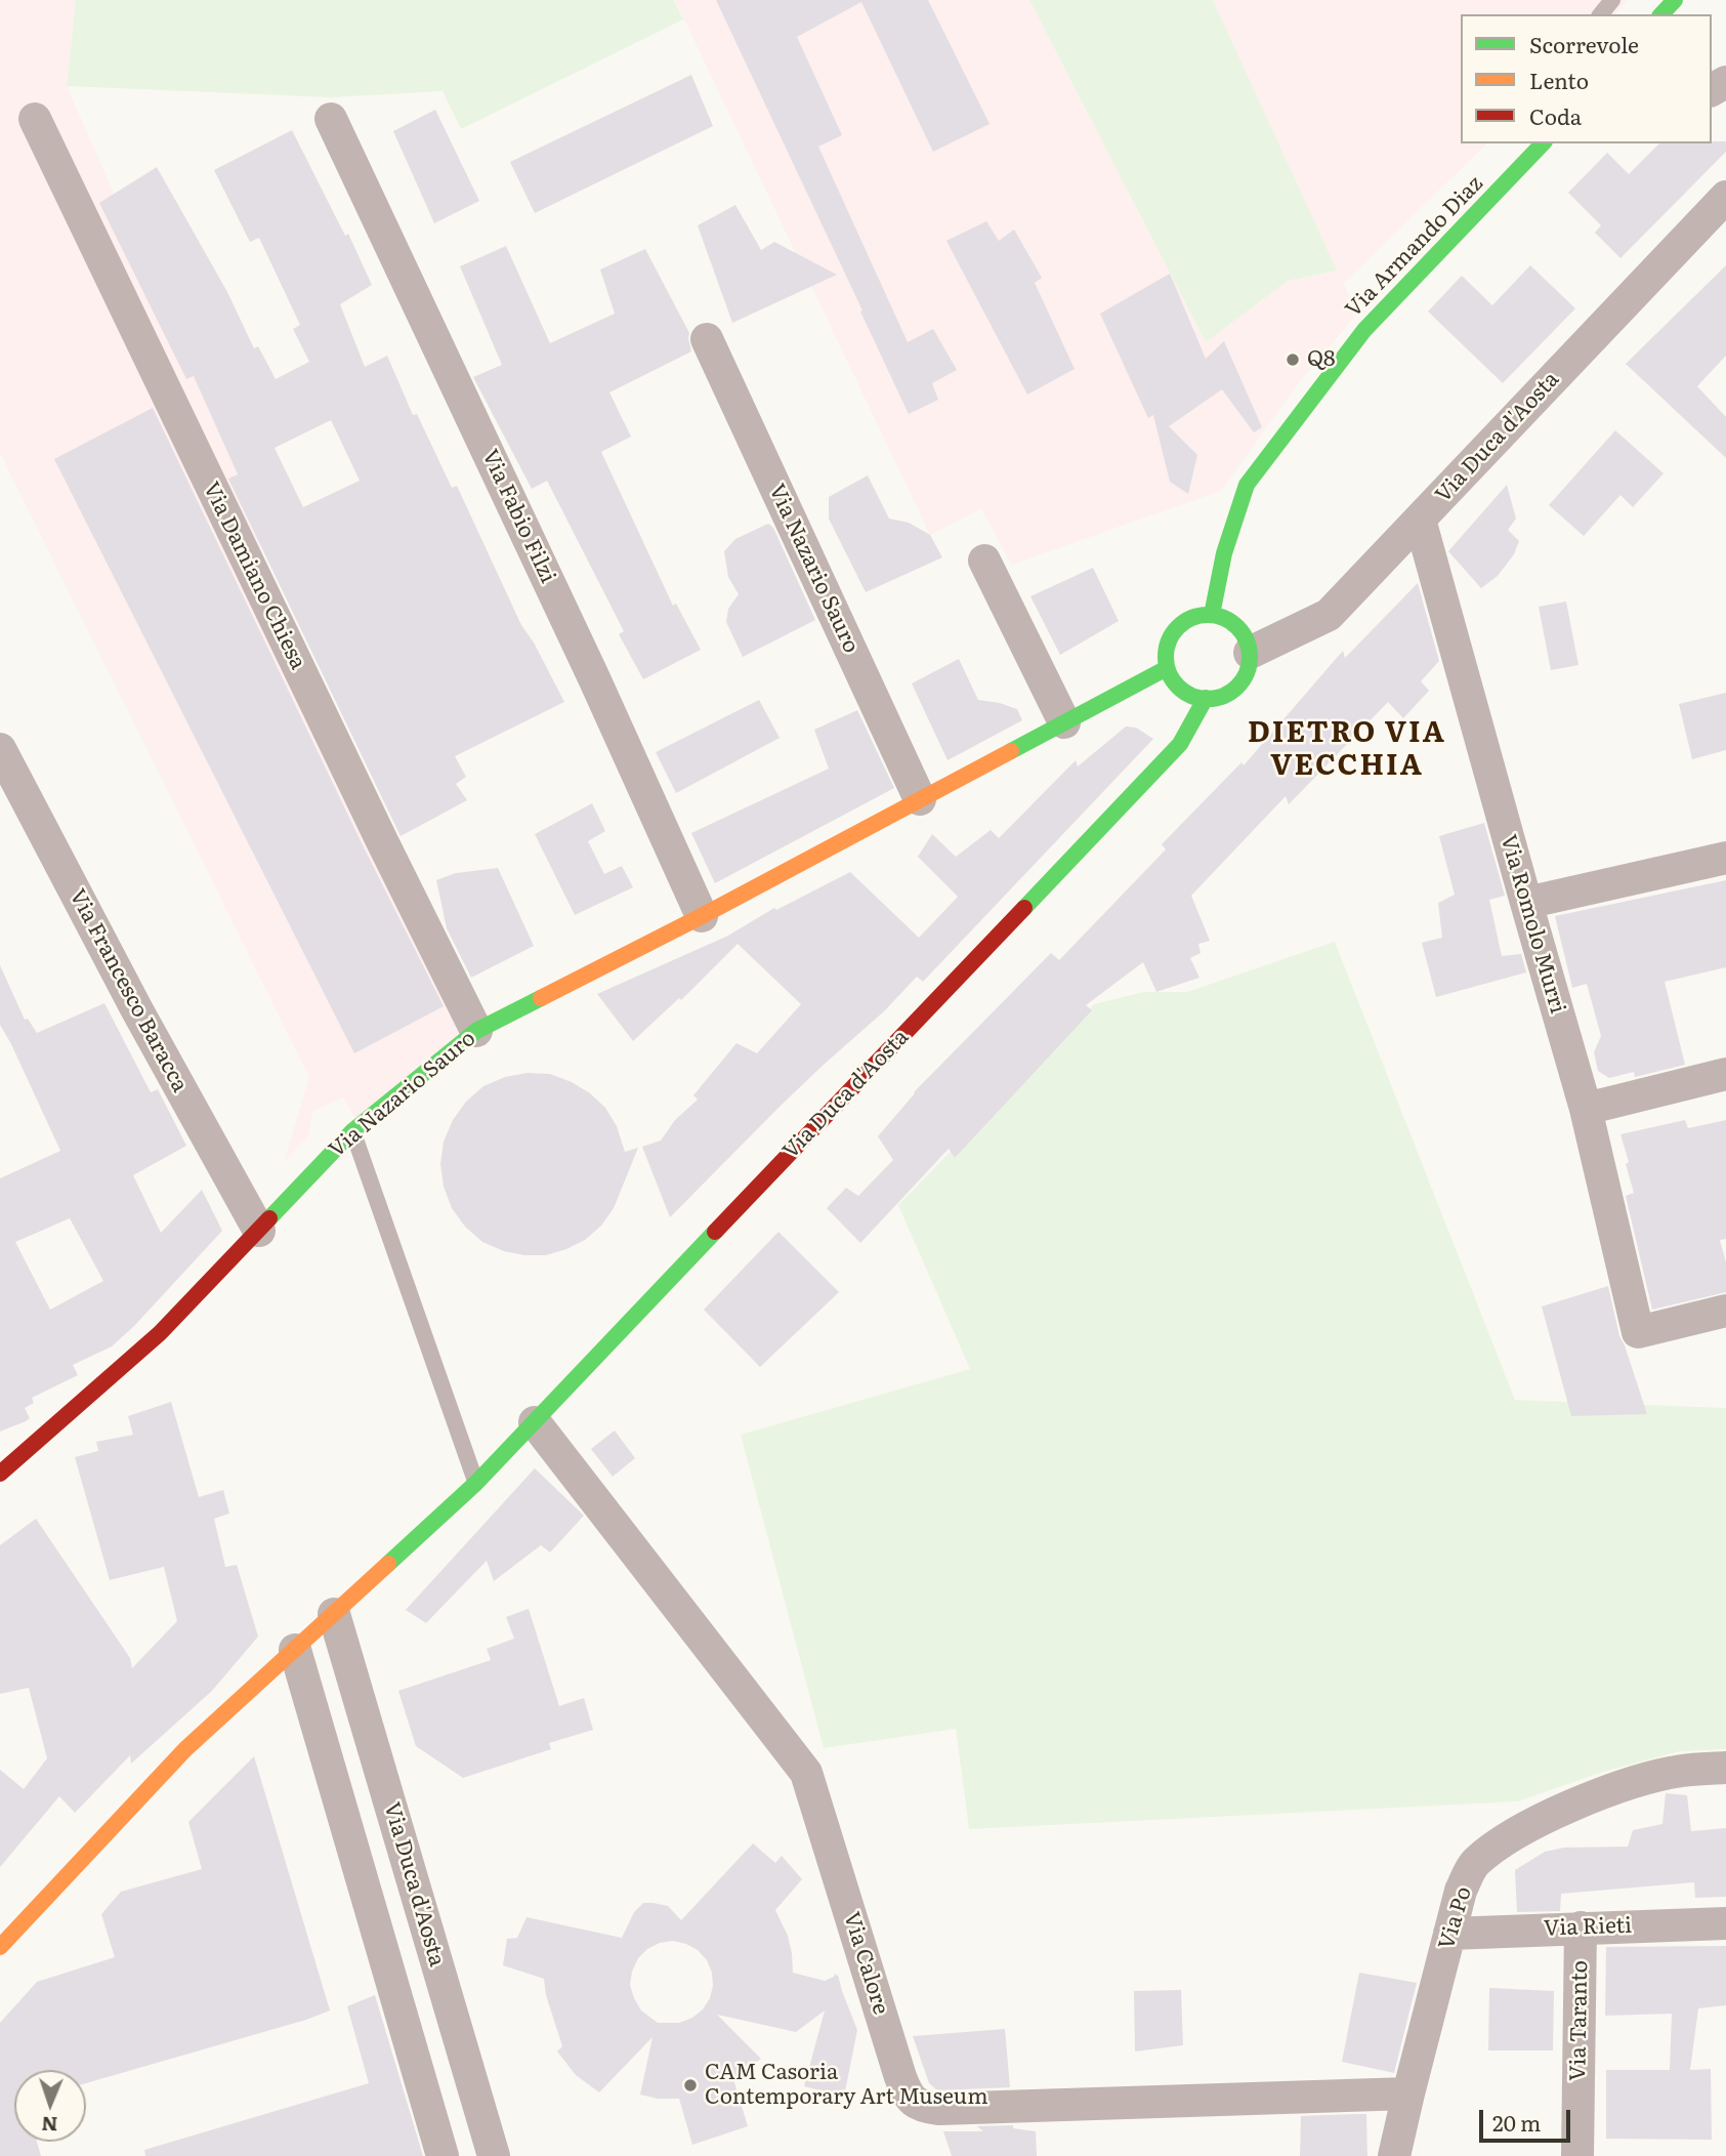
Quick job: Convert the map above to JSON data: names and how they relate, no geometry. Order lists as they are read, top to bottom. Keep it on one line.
{"streets":{"street":["Via Armando Diaz","Via Duca d'Aosta","Via Fabio Filzi","Via Nazario Sauro","Via Damiano Chiesa","Via Romolo Murri","Via Francesco Baracca","Via Po","Via Rieti","Via Calore","Via Taranto"]},"crossings":[["Via Armando Diaz","Via Duca d'Aosta"],["Via Armando Diaz","Via Nazario Sauro"],["Via Duca d'Aosta","Via Nazario Sauro"],["Via Duca d'Aosta","Via Romolo Murri"],["Via Duca d'Aosta","Via Calore"],["Via Fabio Filzi","Via Nazario Sauro"],["Via Nazario Sauro","Via Damiano Chiesa"],["Via Nazario Sauro","Via Francesco Baracca"],["Via Po","Via Rieti"],["Via Po","Via Calore"],["Via Rieti","Via Taranto"]],"districts":["DIETRO VIA VECCHIA"],"places":["Q8","CAM Casoria Contemporary Art Museum"],"legend":["Scorrevole","Lento","Coda"],"scale_bar":"20 m","north":"bottom"}
